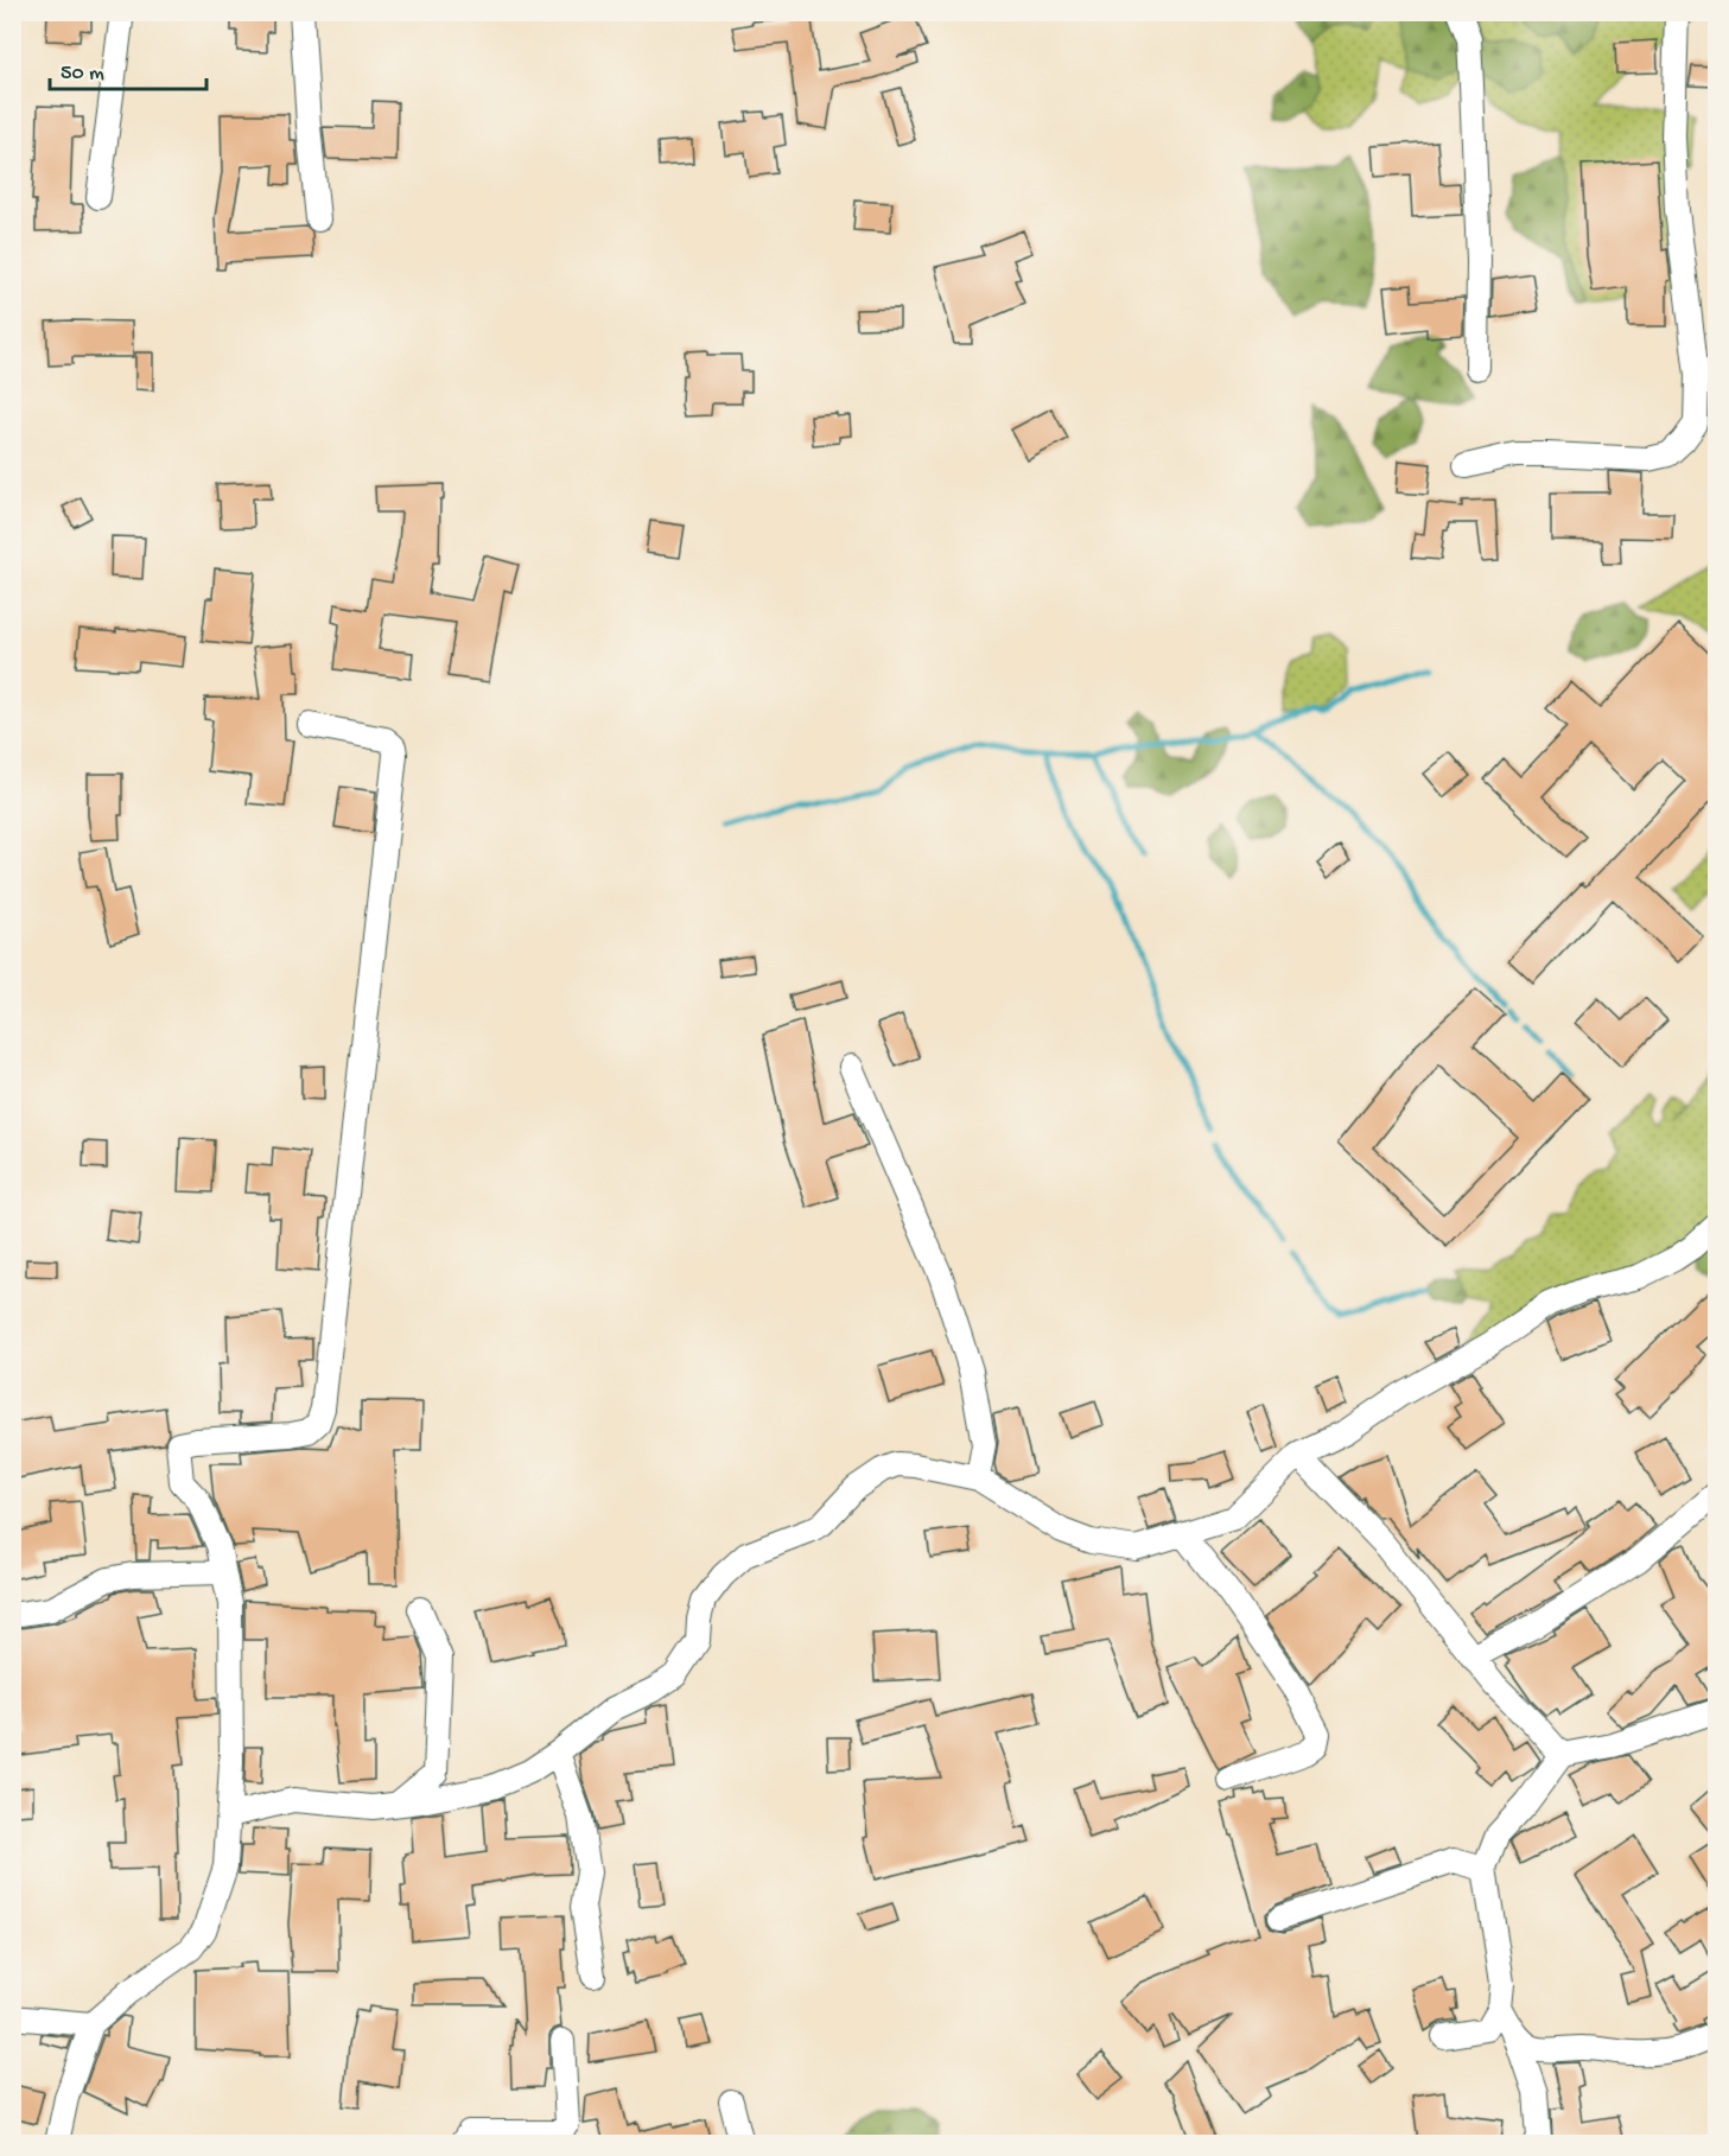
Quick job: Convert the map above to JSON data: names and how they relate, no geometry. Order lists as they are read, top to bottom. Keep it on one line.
{"scale_bar":"50 m"}
